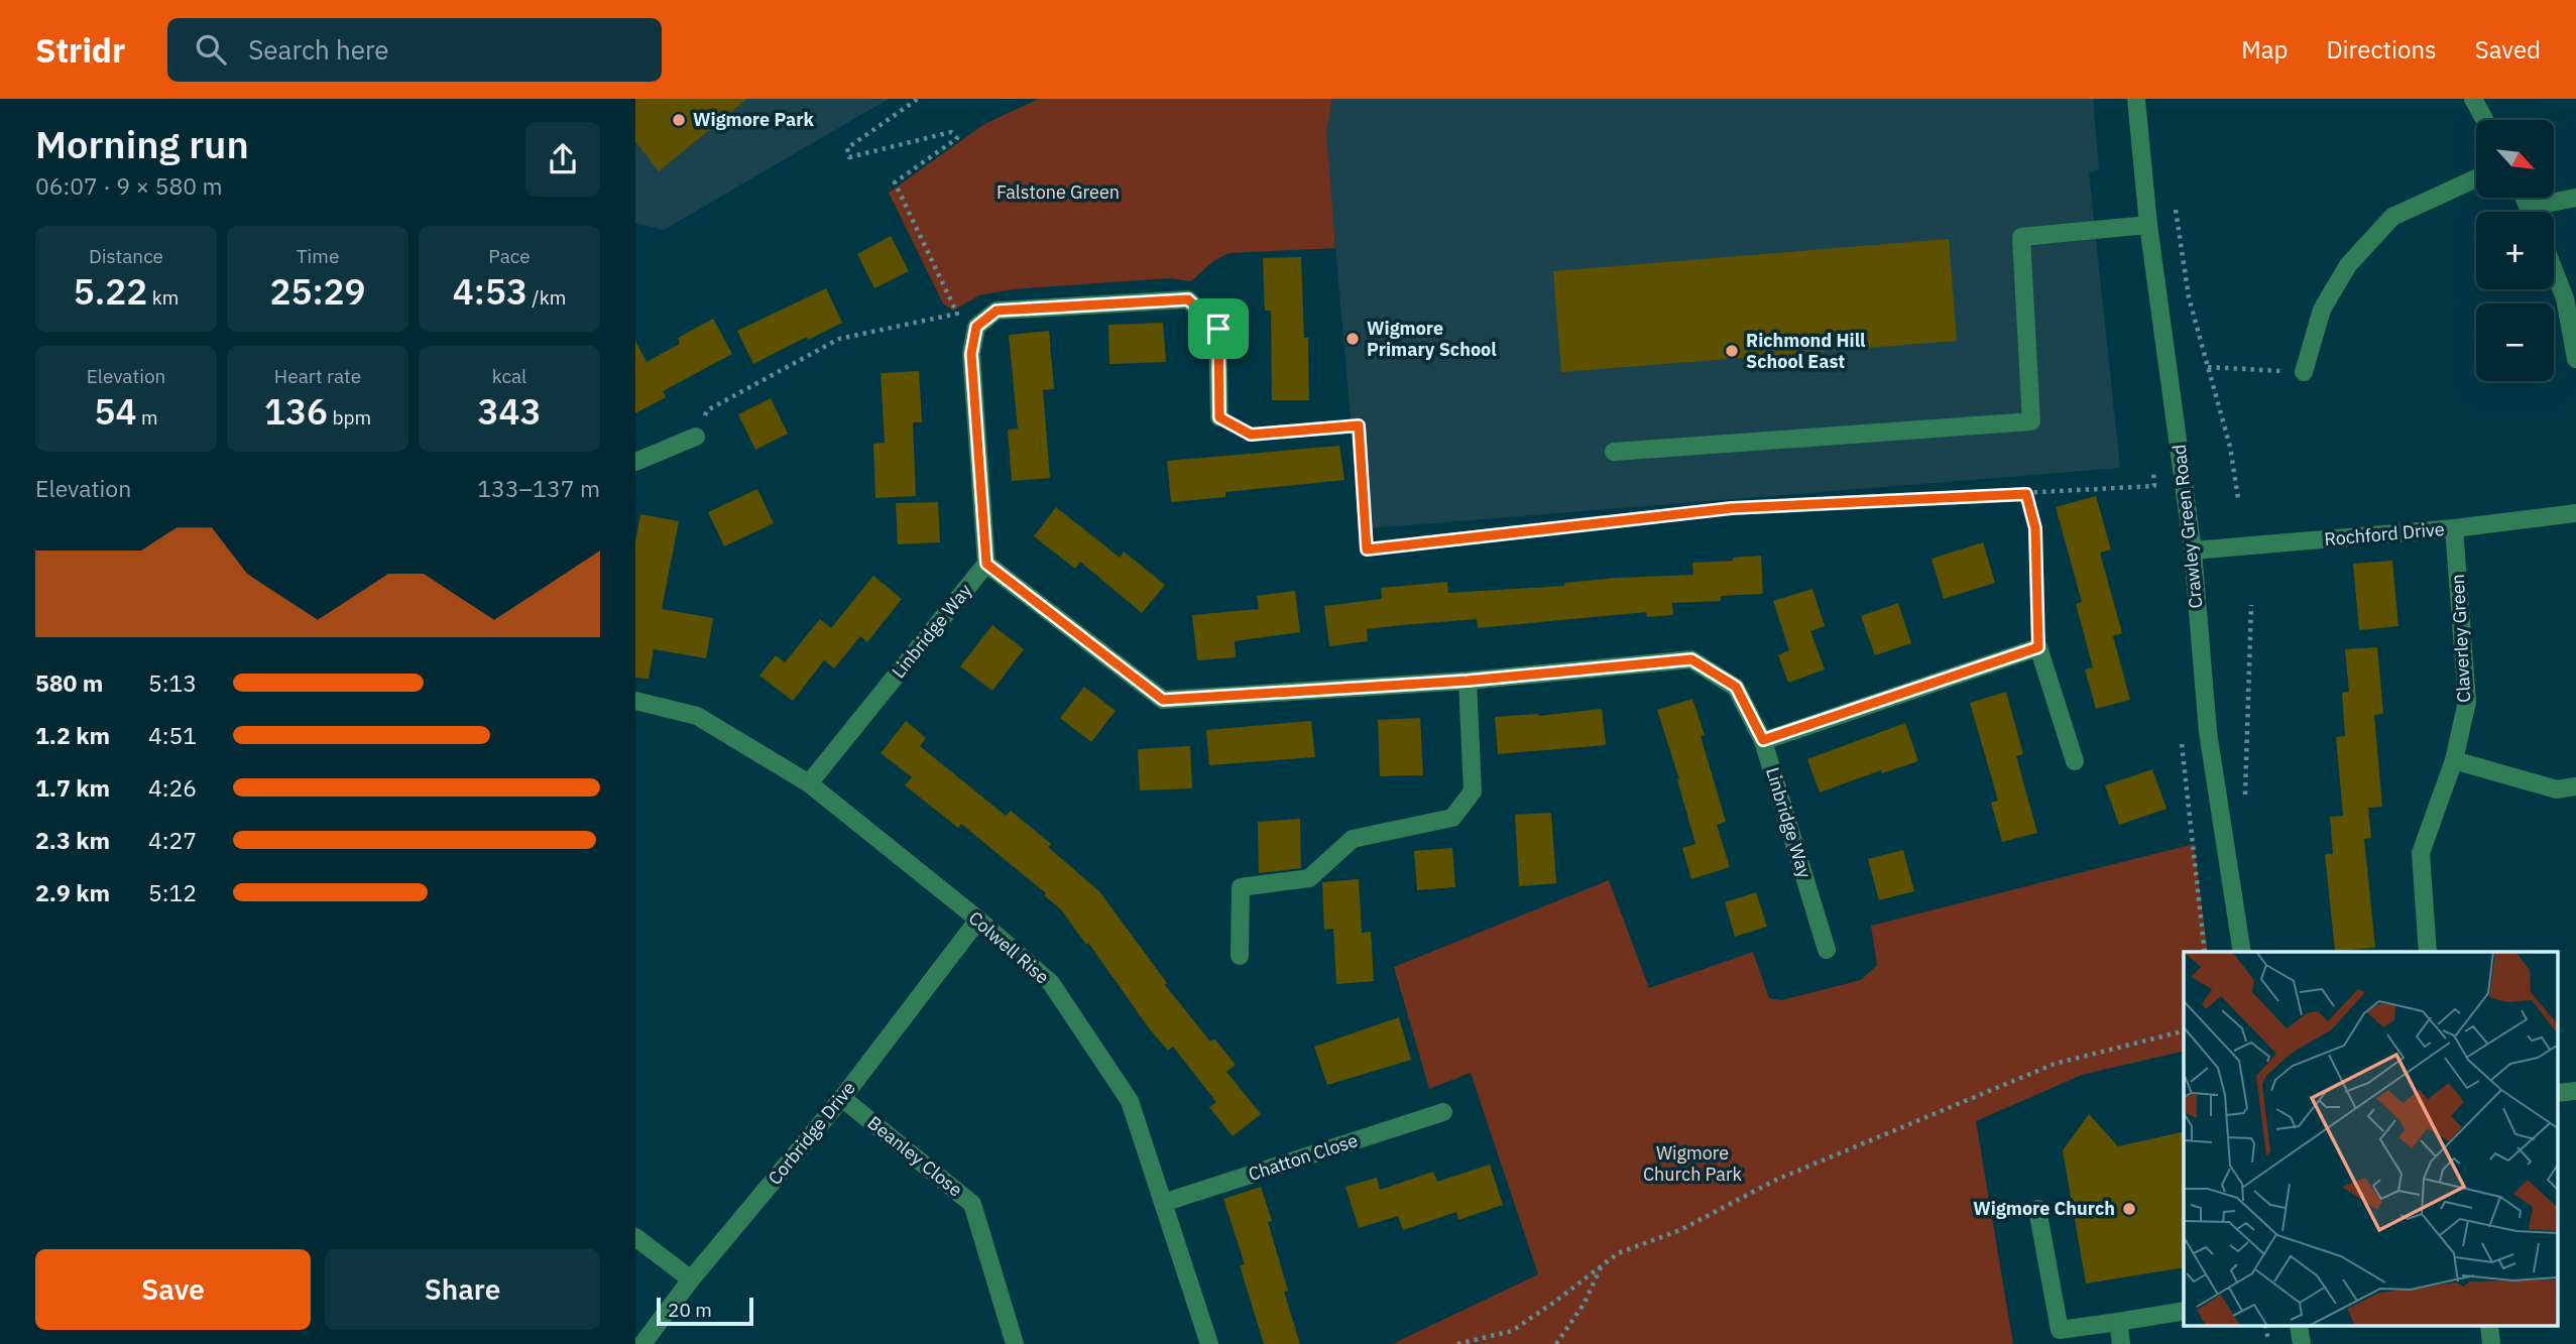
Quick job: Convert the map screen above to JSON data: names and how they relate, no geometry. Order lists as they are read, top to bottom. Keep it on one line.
{"streets":{"street":["Crawley Green Road","Rochford Drive","Linbridge Way","Claverley Green","Colwell Rise","Corbridge Drive","Beanley Close","Chatton Close"]},"crossings":[["Crawley Green Road","Rochford Drive"],["Rochford Drive","Claverley Green"],["Linbridge Way","Colwell Rise"],["Colwell Rise","Corbridge Drive"],["Colwell Rise","Chatton Close"],["Corbridge Drive","Beanley Close"]],"parks":["Falstone Green","Wigmore Church Park"],"places":["Wigmore Park","Wigmore Primary School","Richmond Hill School East","Wigmore Church"],"scale_bar":"20 m","north":"bottom right","page":{"header":"Stridr","search":"Search here","nav":["Map","Directions","Saved"],"heading":["Morning run","06:07 · 9 × 580 m"],"map_buttons":["+","−"],"stats":[["Distance","5.22 km"],["Time","25:29"],["Pace","4:53 /km"],["Elevation","54 m"],["Heart rate","136 bpm"],["kcal","343"]],"chart":["Elevation","133–137 m"],"list":[{"name":"580 m","note":"5:13"},{"name":"1.2 km","note":"4:51"},{"name":"1.7 km","note":"4:26"},{"name":"2.3 km","note":"4:27"},{"name":"2.9 km","note":"5:12"}],"buttons":["Save","Share"],"scale":"20 m"}}
